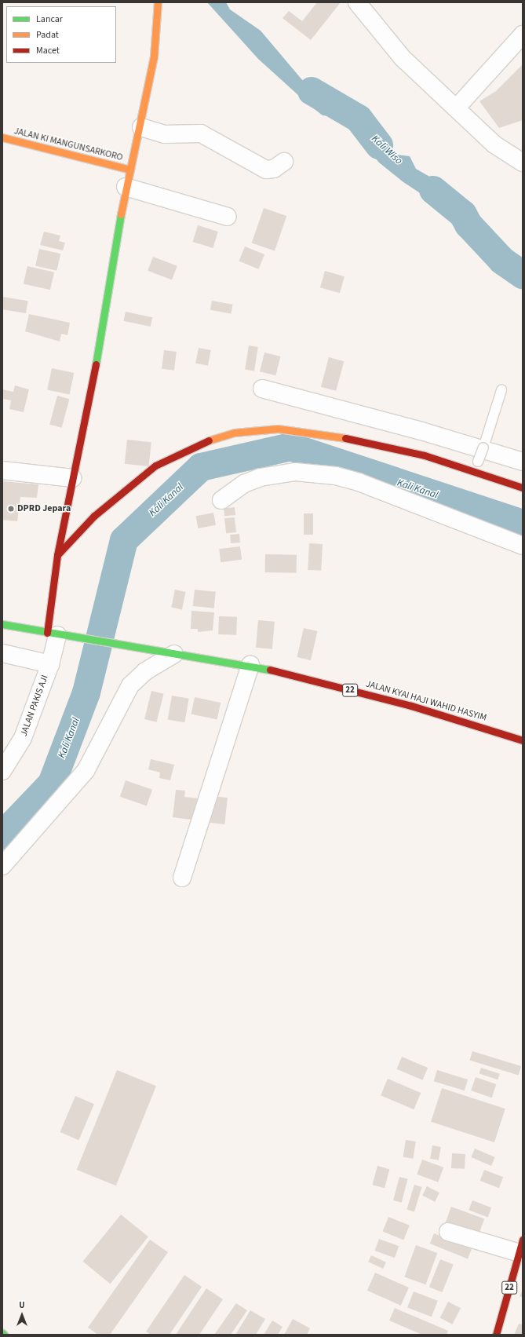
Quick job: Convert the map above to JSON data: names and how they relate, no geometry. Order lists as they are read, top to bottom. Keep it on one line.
{"streets":{"main road":["JALAN KI MANGUNSARKORO","22","JALAN KYAI HAJI WAHID HASYIM"],"street":["JALAN PAKIS AJI"]},"crossings":[["22","JALAN KYAI HAJI WAHID HASYIM"],["22","JALAN PAKIS AJI"],["JALAN KYAI HAJI WAHID HASYIM","JALAN PAKIS AJI"]],"water":["Kali Wiso","Kali Kanal"],"places":["DPRD Jepara"],"legend":["Lancar","Padat","Macet"],"north":"top"}
